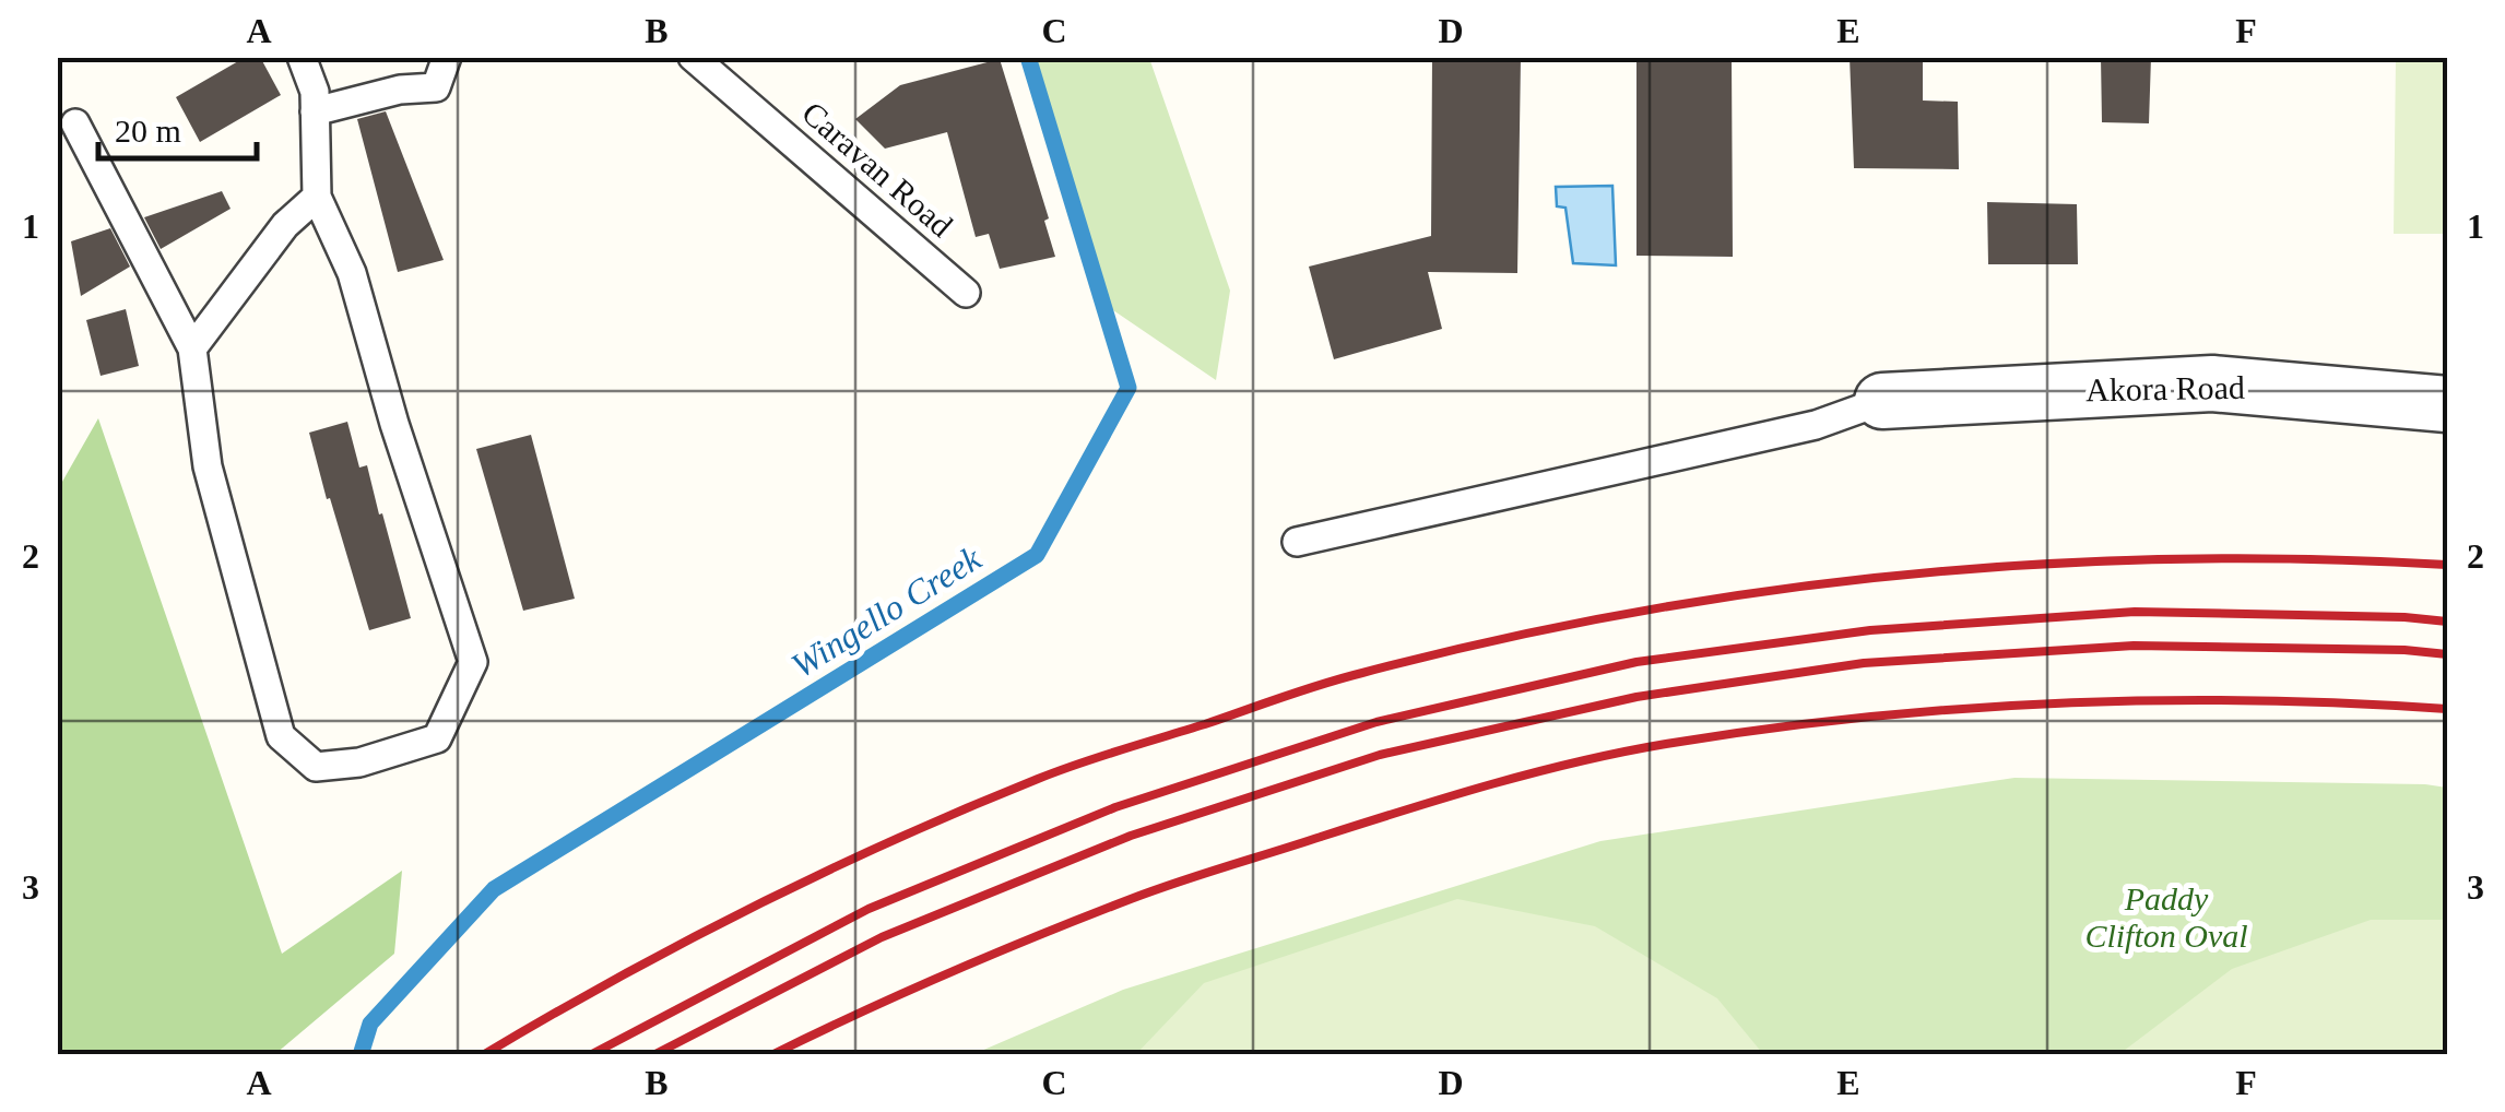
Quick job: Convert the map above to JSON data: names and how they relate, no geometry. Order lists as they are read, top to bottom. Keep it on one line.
{"streets":{"street":["Akora Road"],"lane":["Caravan Road"]},"water":["Wingello Creek"],"parks":["Paddy Clifton Oval"],"scale_bar":"20 m","grid":{"columns":["A","B","C","D","E","F"],"rows":["1","2","3"]}}
